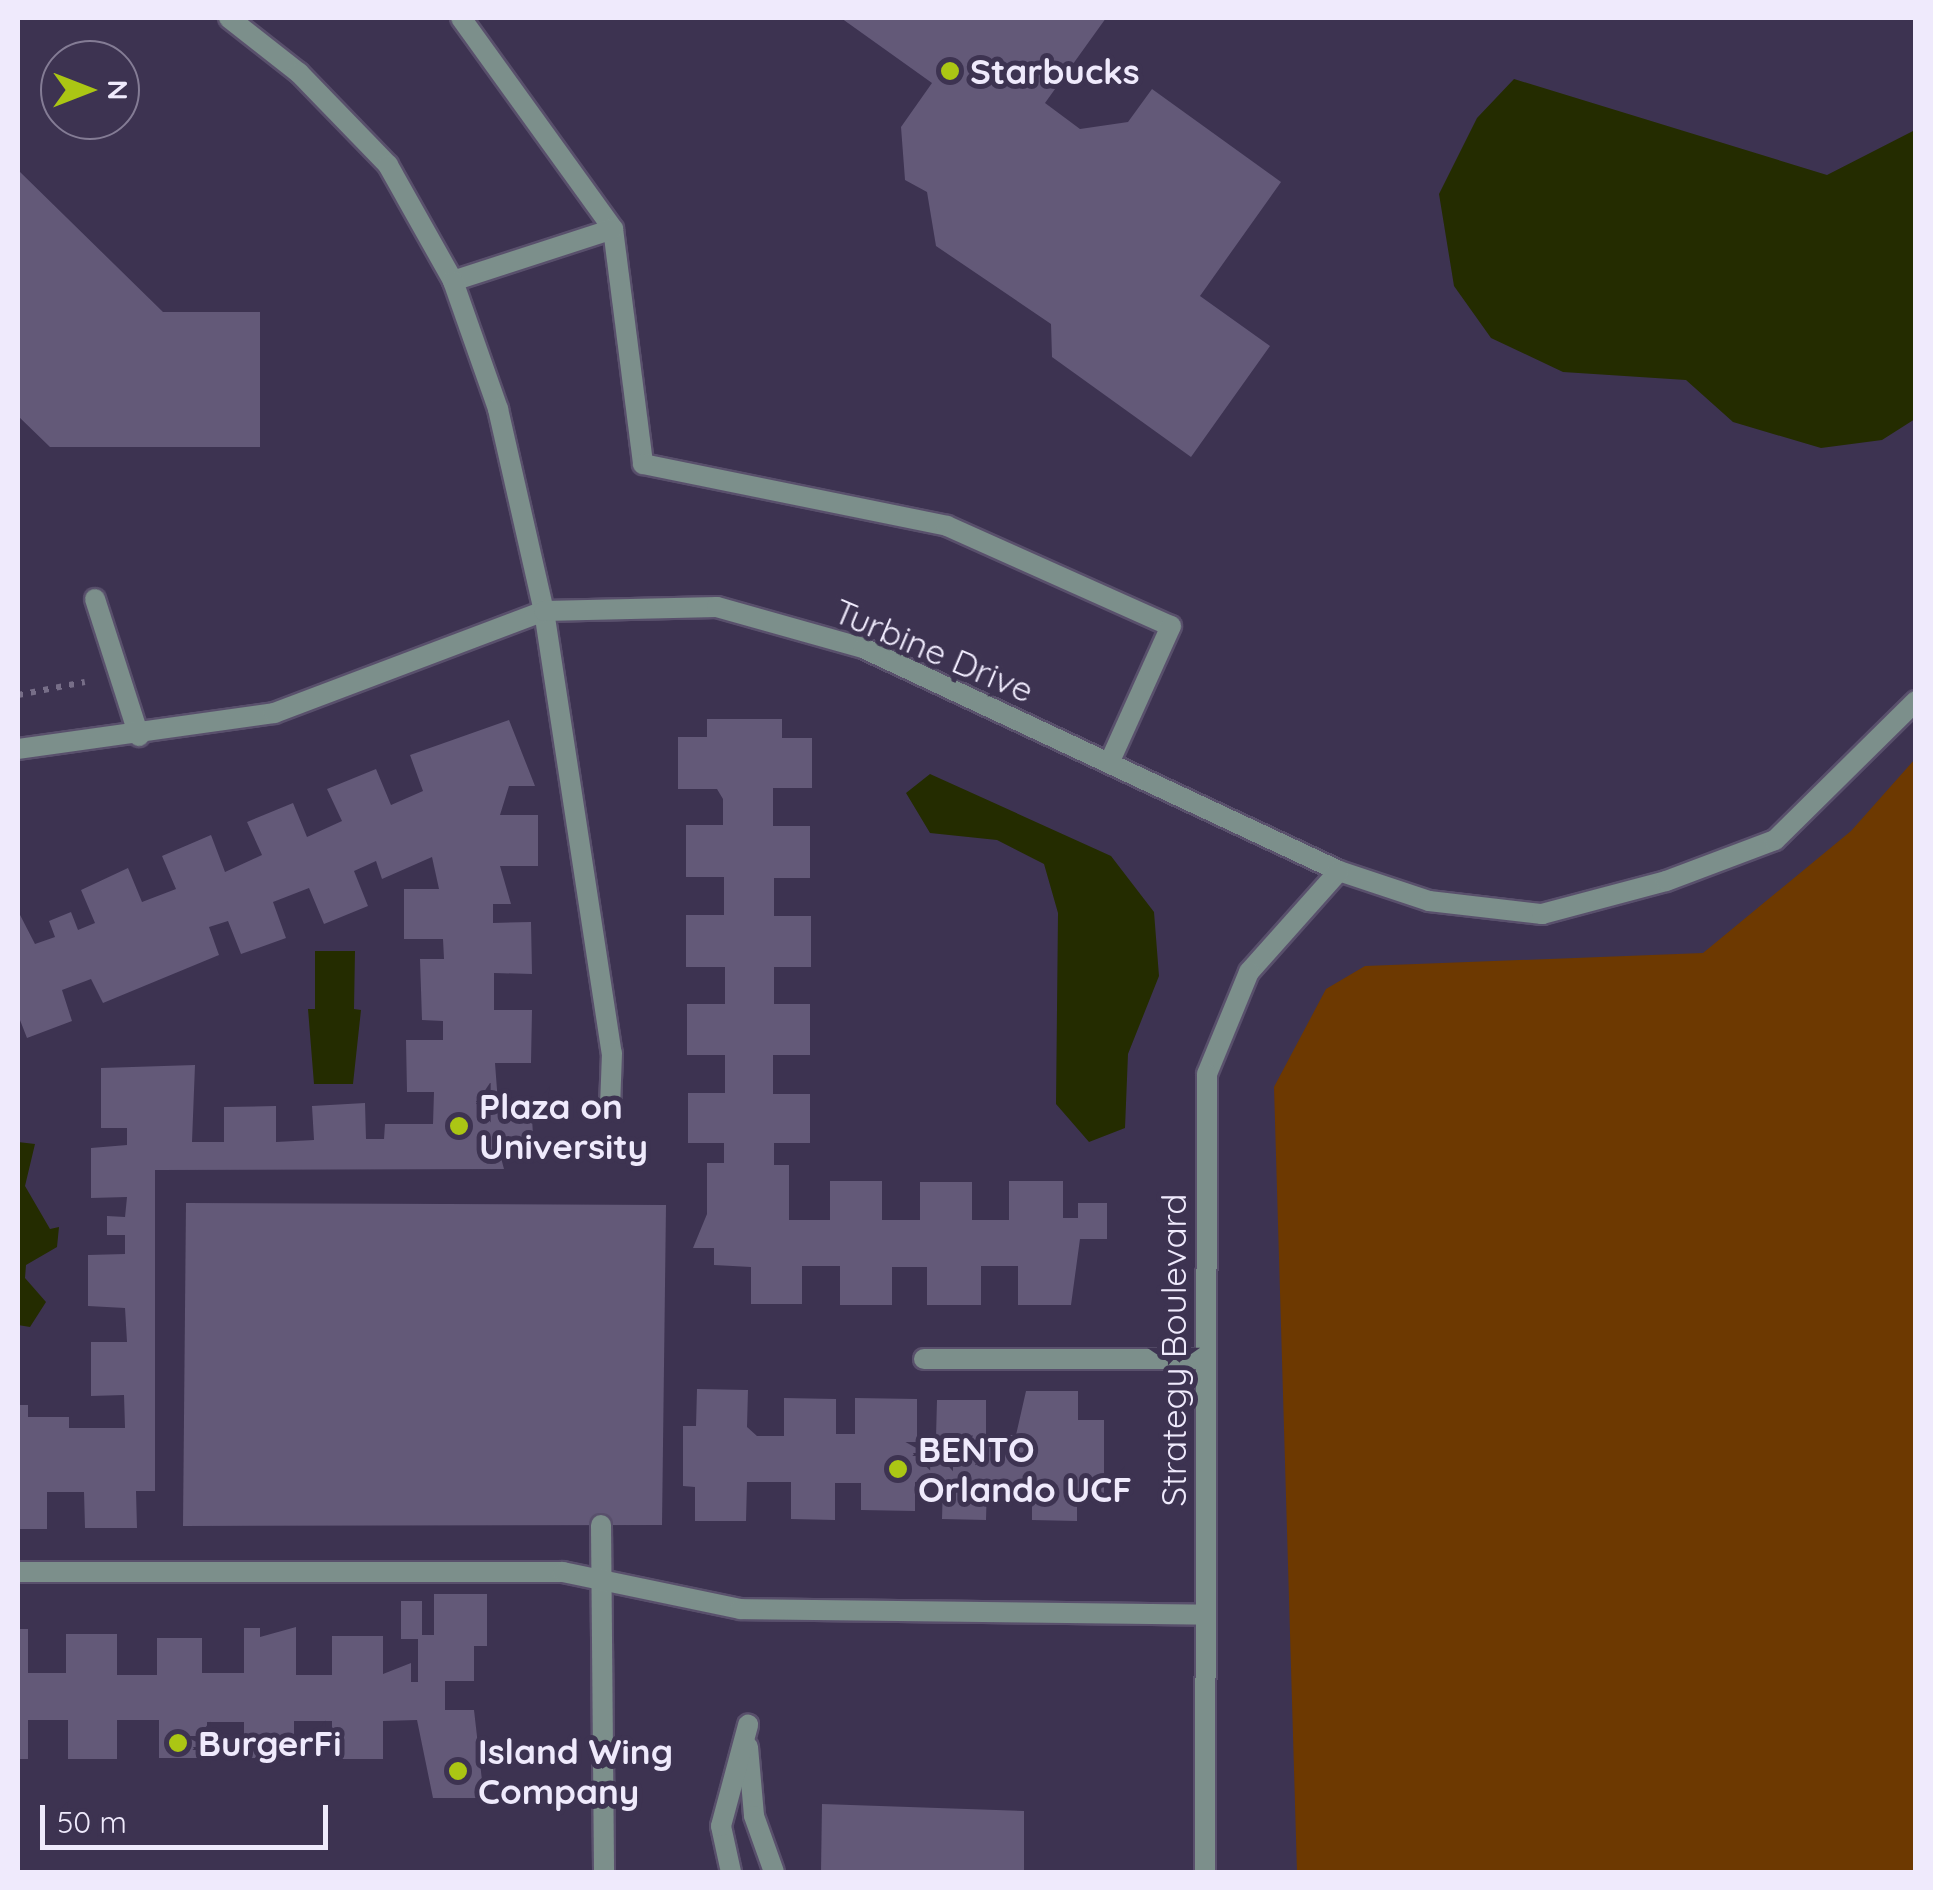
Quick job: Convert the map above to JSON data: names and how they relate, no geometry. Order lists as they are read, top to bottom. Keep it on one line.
{"streets":{"street":["Turbine Drive","Strategy Boulevard"]},"crossings":[["Turbine Drive","Strategy Boulevard"]],"places":["Starbucks","Plaza on University","BENTO Orlando UCF","BurgerFi","Island Wing Company"],"scale_bar":"50 m","north":"right"}
